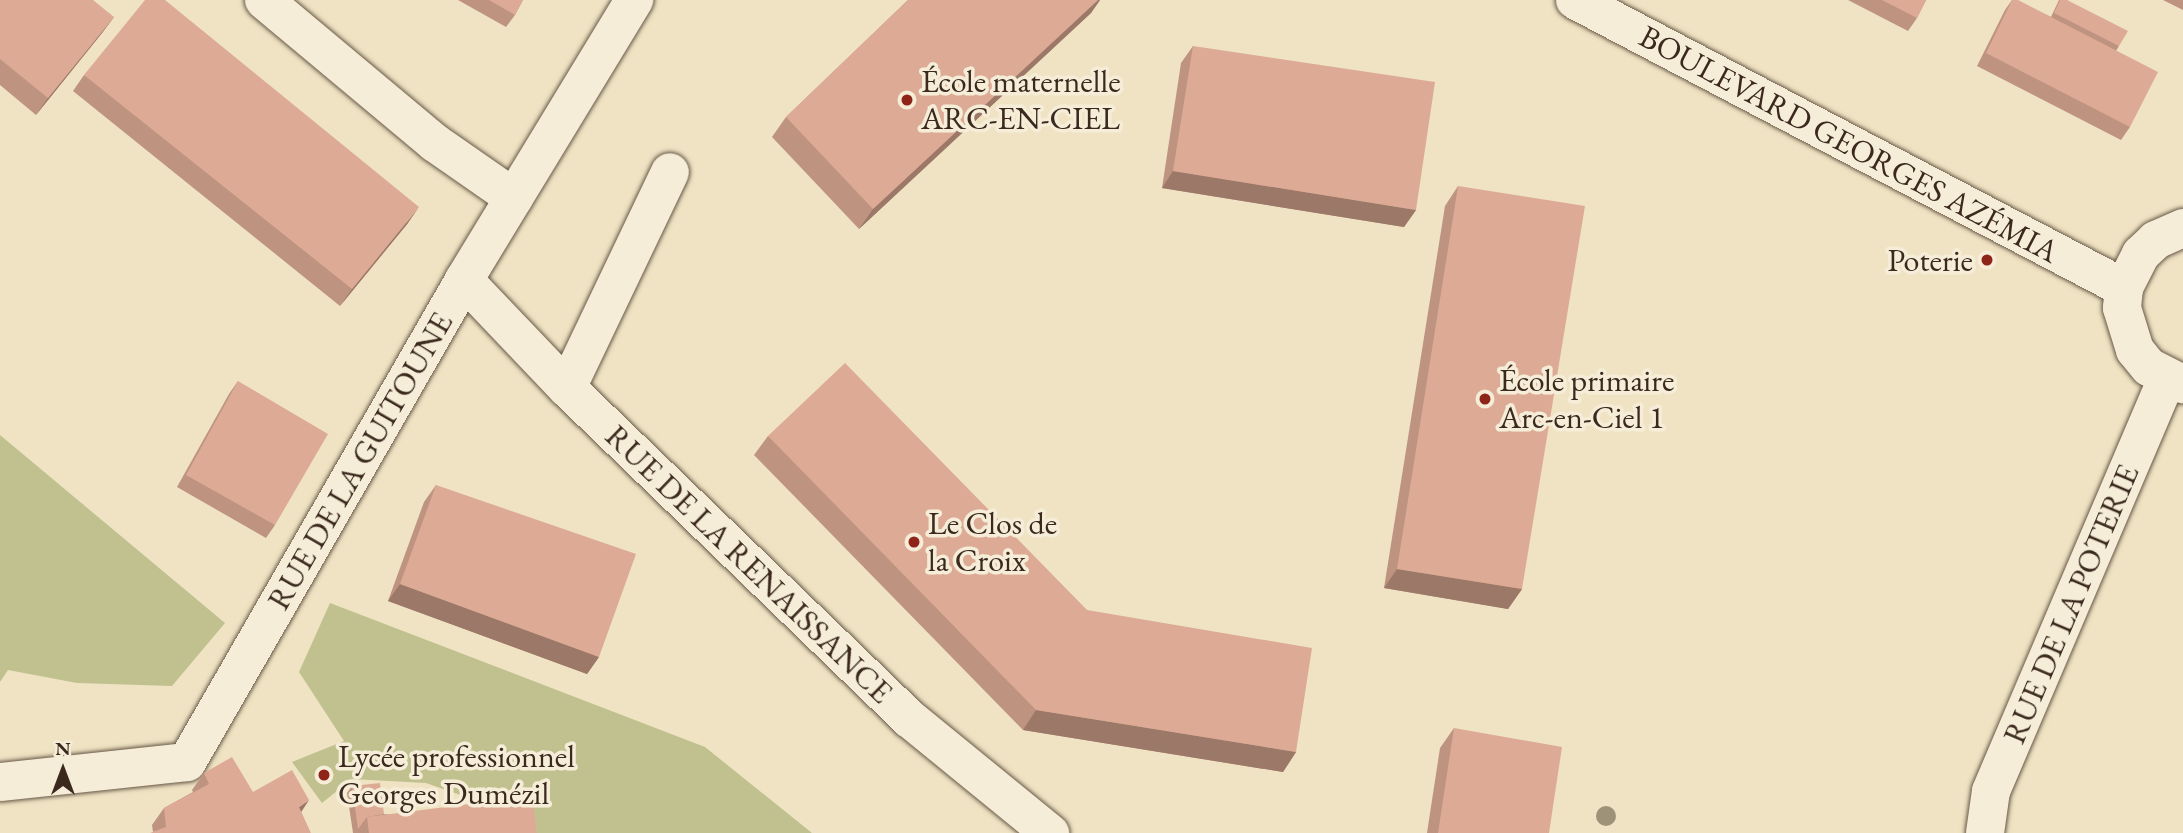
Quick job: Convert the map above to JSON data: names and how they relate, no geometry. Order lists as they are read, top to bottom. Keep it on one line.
{"streets":{"street":["BOULEVARD GEORGES AZÉMIA","RUE DE LA GUITOUNE","RUE DE LA RENAISSANCE","RUE DE LA POTERIE"]},"crossings":[["RUE DE LA GUITOUNE","RUE DE LA RENAISSANCE"]],"places":["École maternelle ARC-EN-CIEL","Poterie","École primaire Arc-en-Ciel 1","Le Clos de la Croix","Lycée professionnel Georges Dumézil"],"north":"top"}
